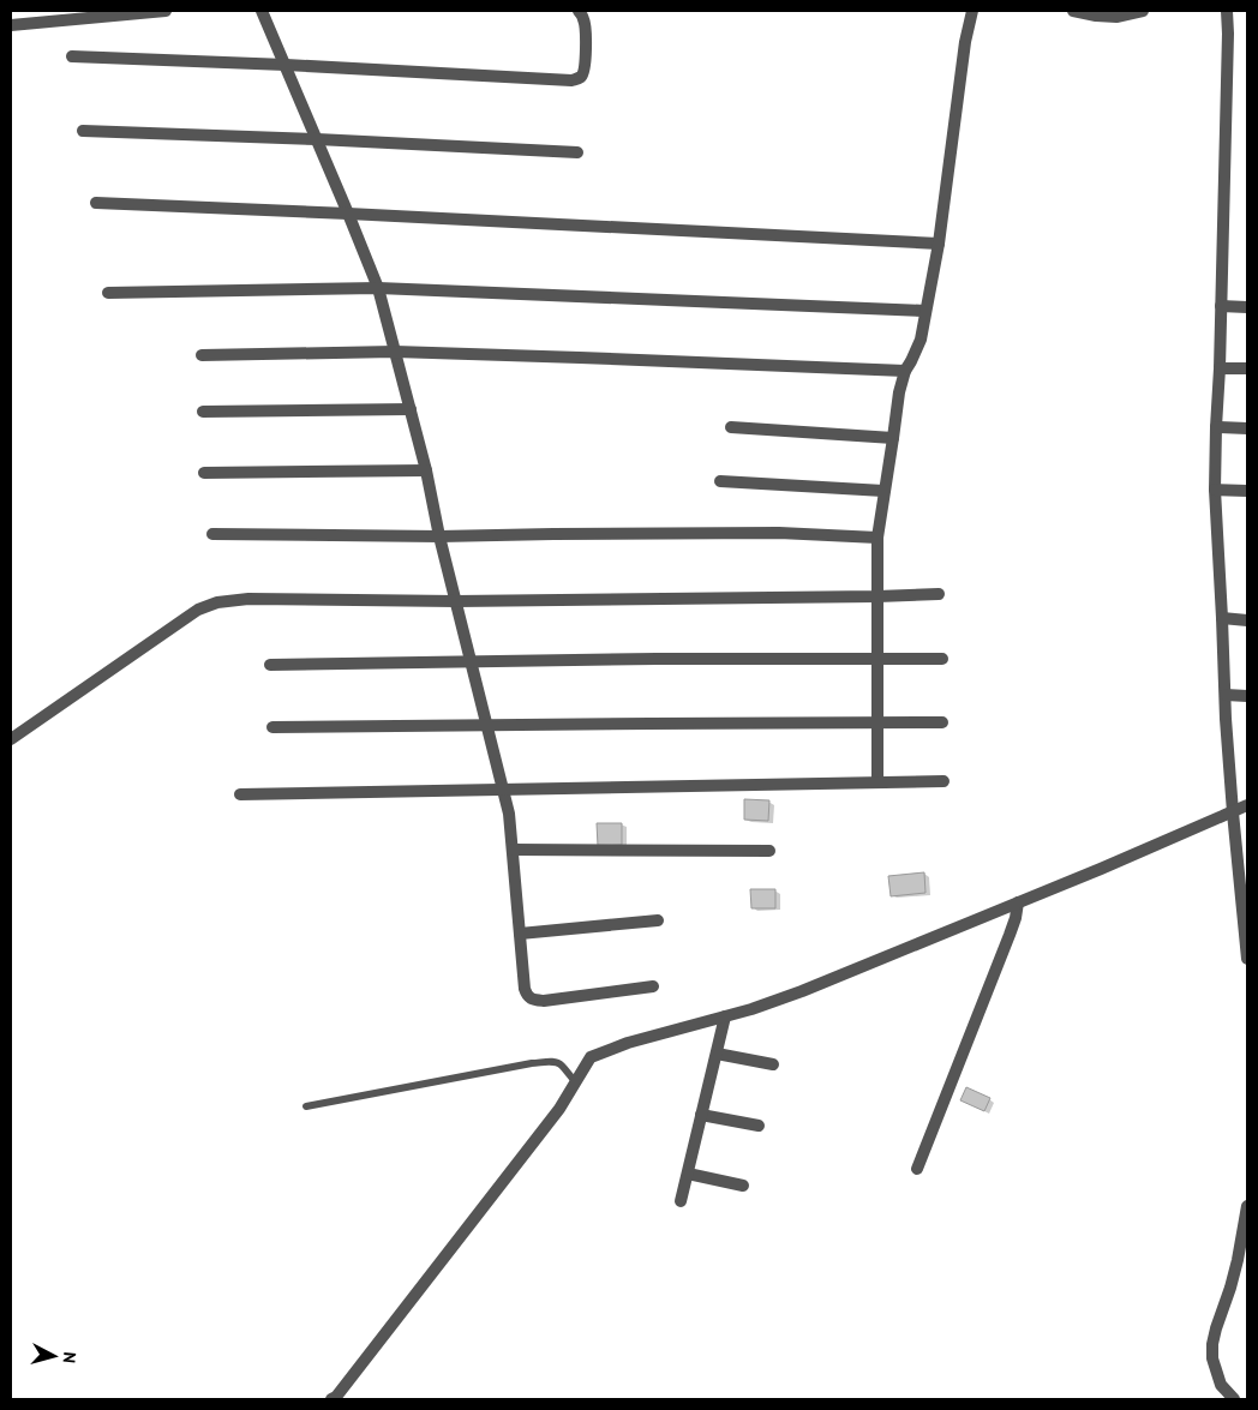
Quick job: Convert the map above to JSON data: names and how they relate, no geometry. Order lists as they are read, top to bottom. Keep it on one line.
{"north":"right"}
